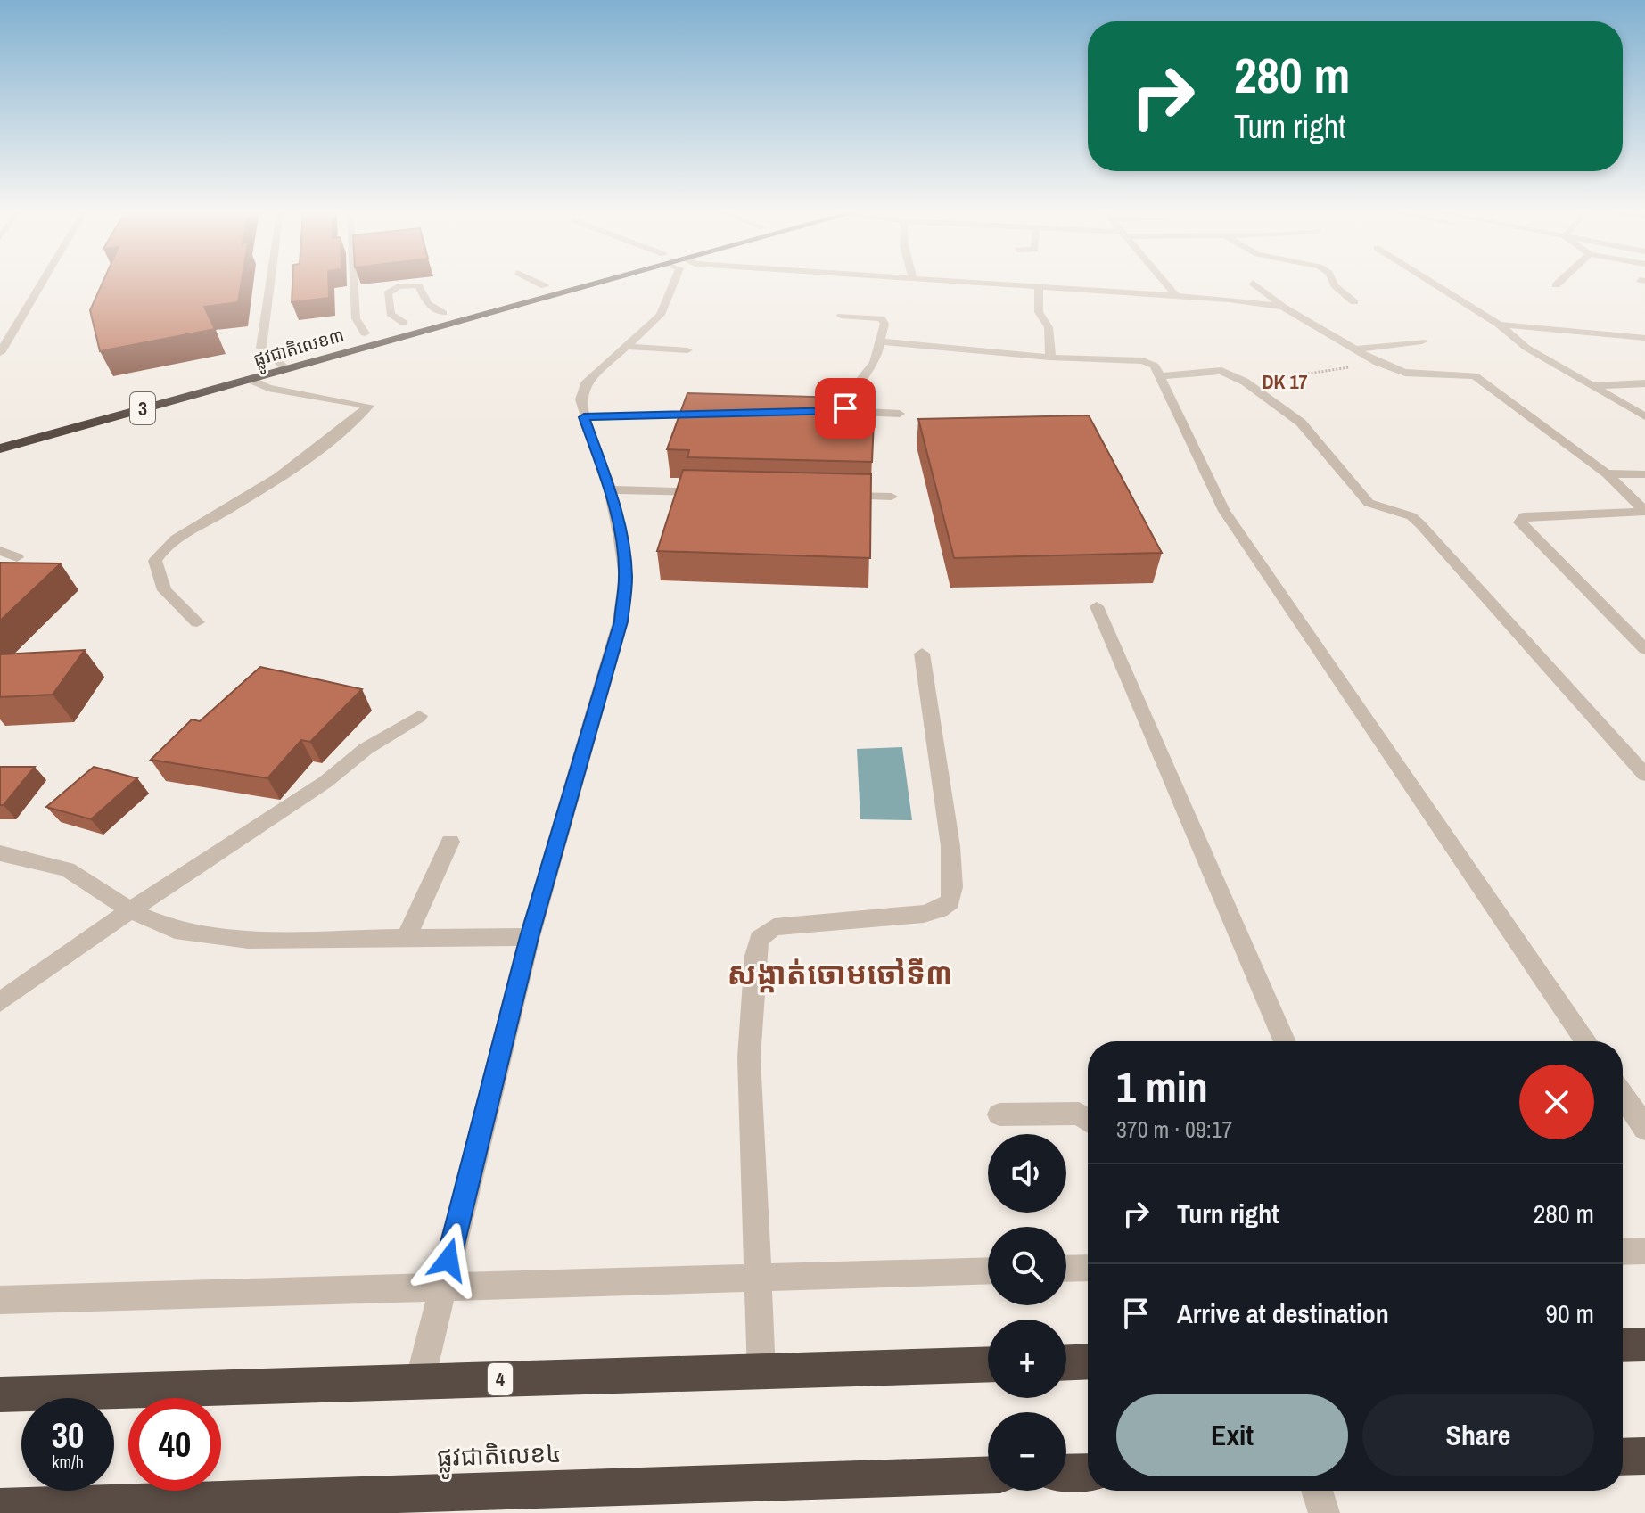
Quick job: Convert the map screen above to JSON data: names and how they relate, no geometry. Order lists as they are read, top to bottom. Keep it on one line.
{"streets":{"highway":["ផ្លូវជាតិលេខ៣","3","4","ផ្លូវជាតិលេខ៤"]},"districts":["DK 17","សង្កាត់ចោមចៅទី៣"],"page":{"turn":["280 m","Turn right"],"heading":["1 min","370 m · 09:17"],"map_buttons":["+","−"],"list":[{"name":"Turn right","value":"280 m"},{"name":"Arrive at destination","value":"90 m"}],"buttons":["Exit","Share"],"speed":"30 km/h","limit":"40"}}
